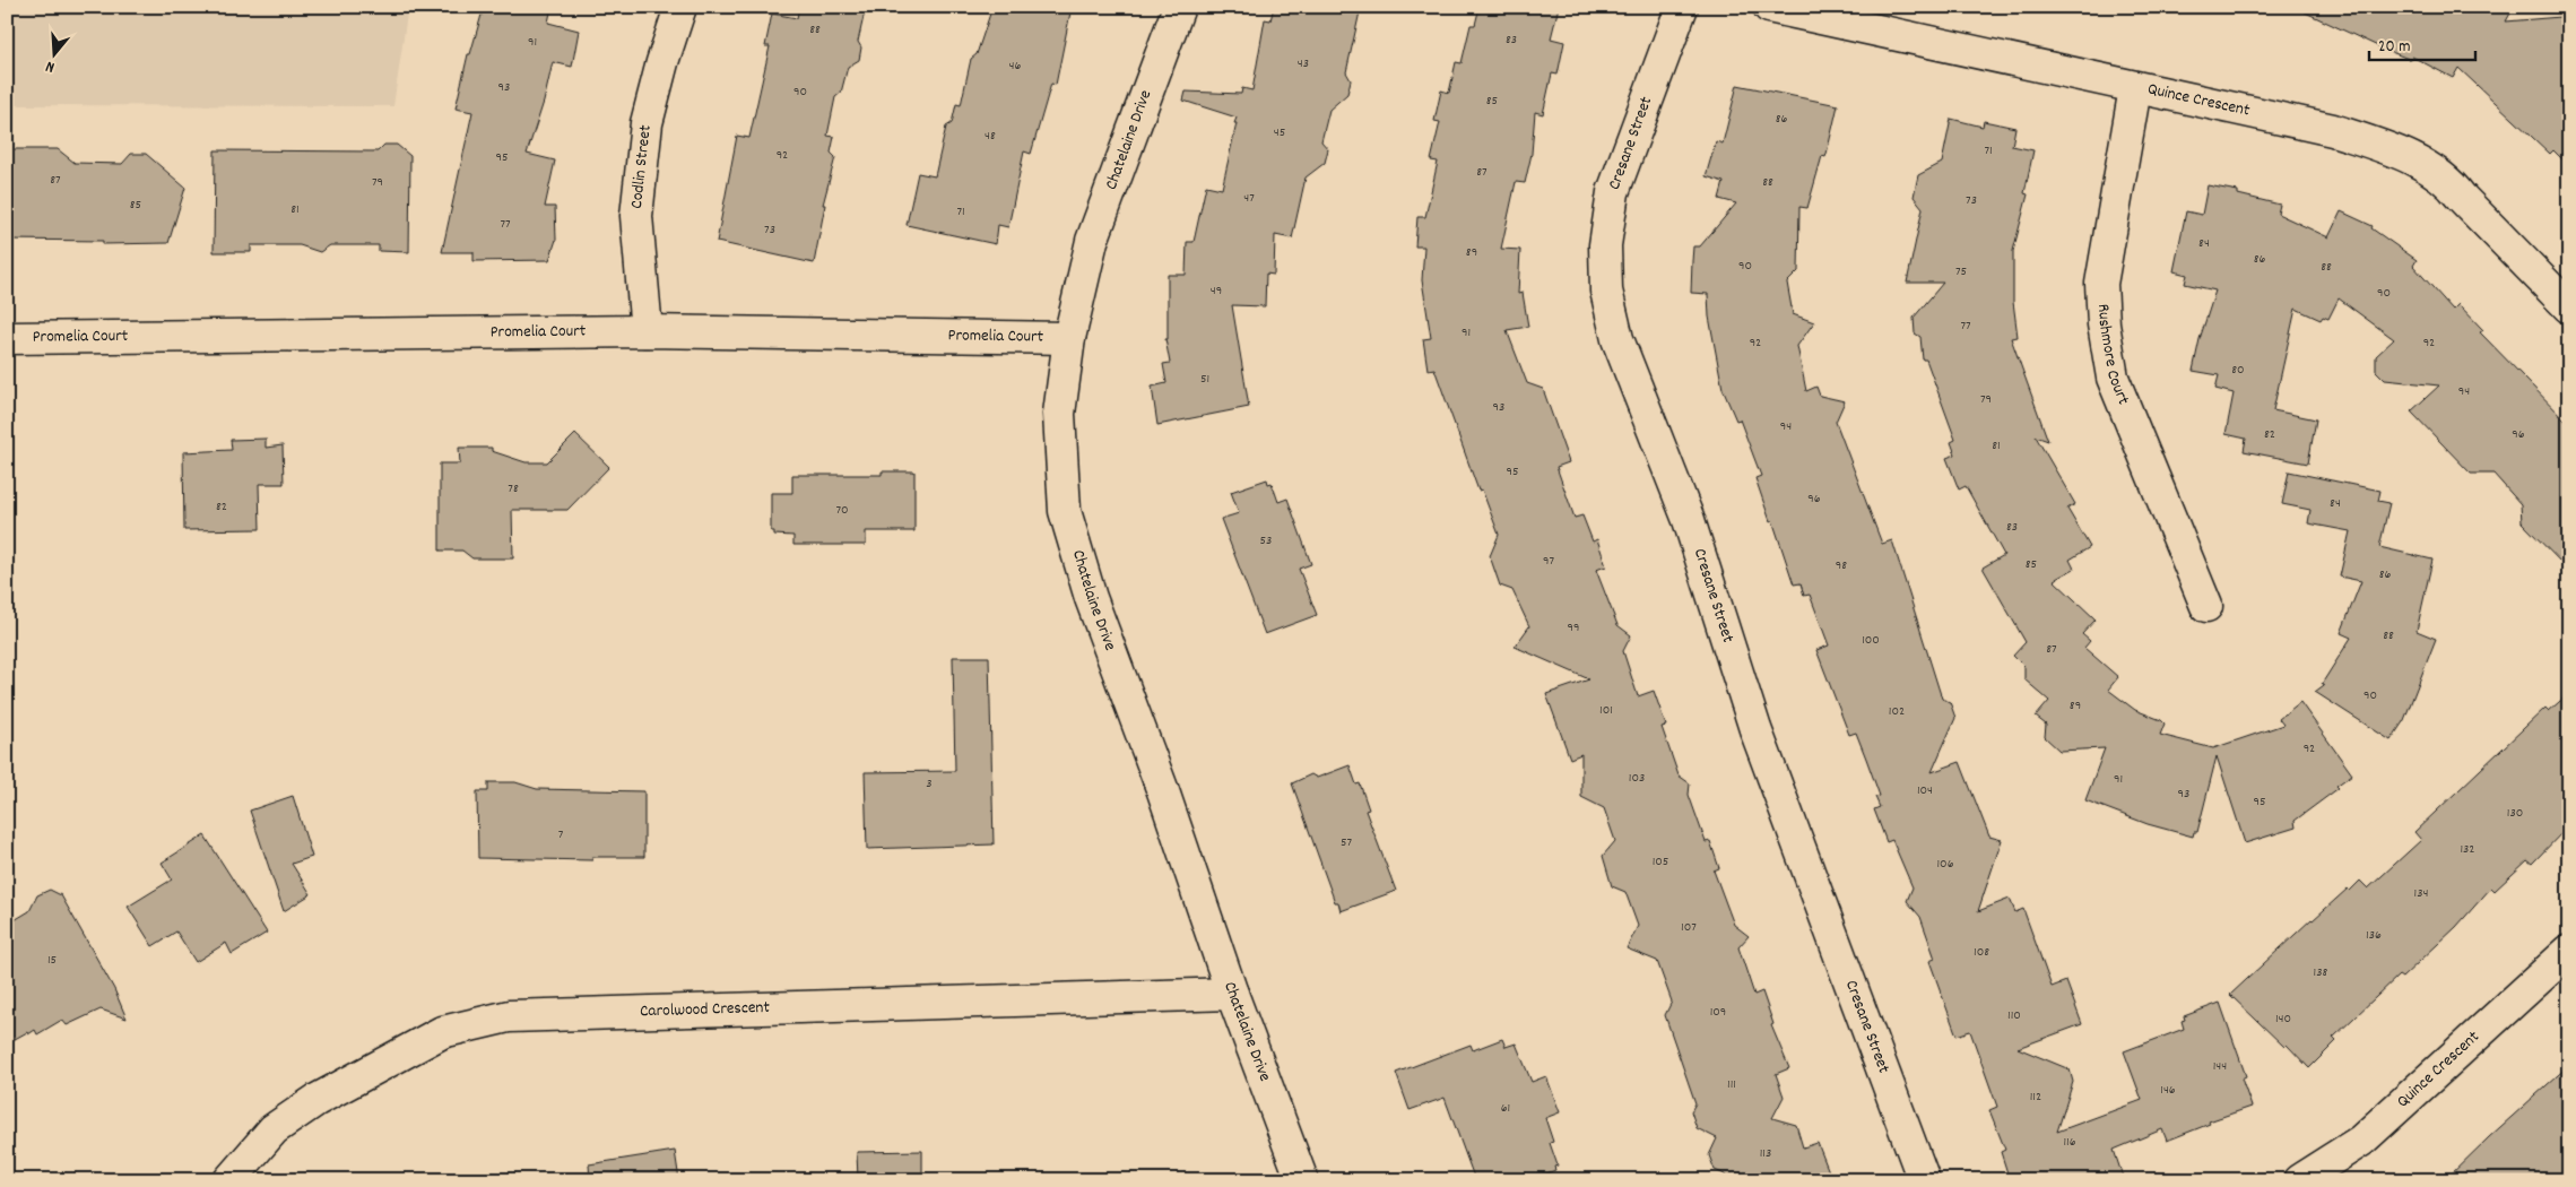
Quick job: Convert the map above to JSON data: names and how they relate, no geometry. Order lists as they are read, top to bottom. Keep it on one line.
{"streets":{"street":["Quince Crescent","Chatelaine Drive","Cresane Street","Codlin Street","Promelia Court","Rushmore Court","Carolwood Crescent"]},"crossings":[["Quince Crescent","Rushmore Court"],["Chatelaine Drive","Promelia Court"],["Chatelaine Drive","Carolwood Crescent"],["Codlin Street","Promelia Court"]],"house_numbers":["88","83","91","43","46","93","90","85","86","45","48","71","92","95","87","87","79","88","47","73","85","81","71","77","73","84","89","86","90","88","75","49","90","77","91","92","92","80","51","94","79","93","94","82","96","81","95","78","96","84","82","70","83","53","97","85","98","86","99","88","100","87","90","89","101","102","92","103","91","3","104","93","95","130","7","57","132","105","106","134","107","136","108","15","138","109","110","140","144","111","146","112","61","116","113"],"scale_bar":"20 m","north":"bottom"}
